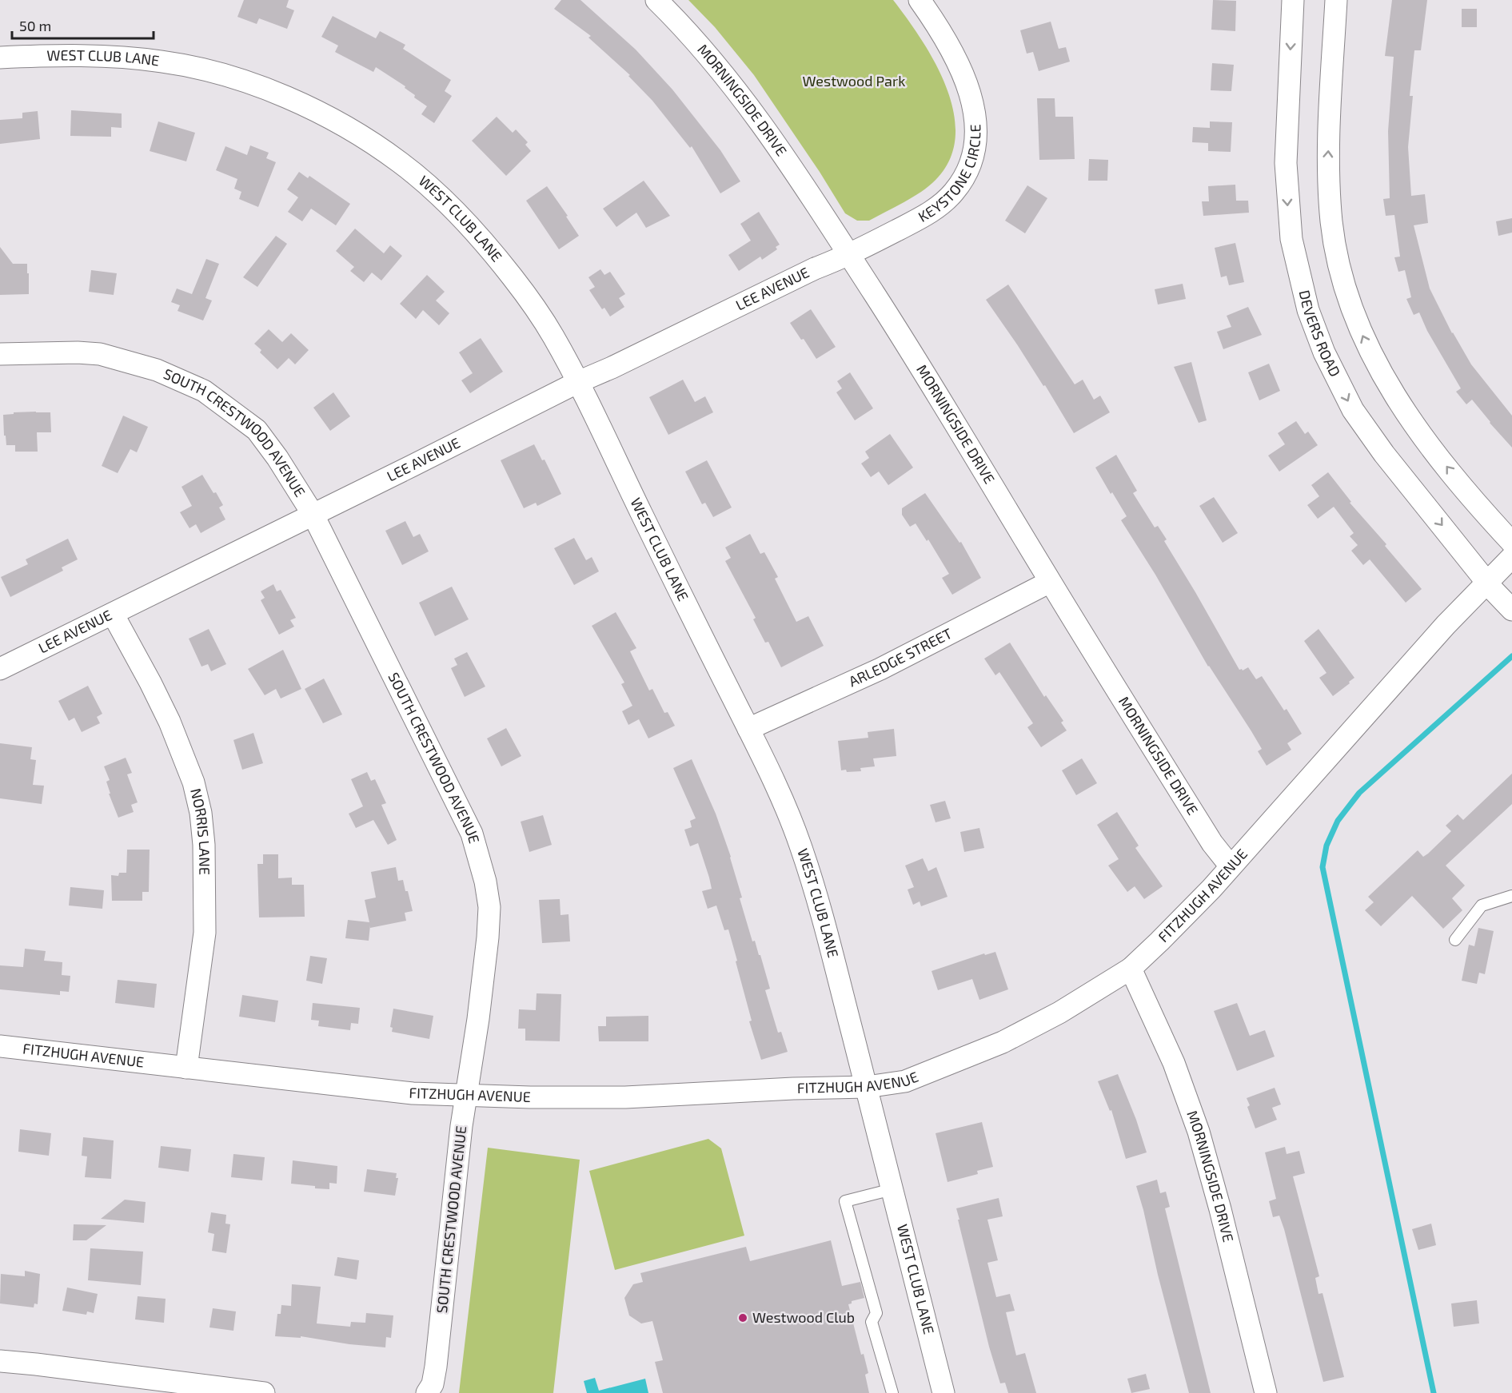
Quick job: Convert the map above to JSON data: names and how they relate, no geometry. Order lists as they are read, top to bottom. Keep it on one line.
{"streets":{"street":["WEST CLUB LANE","MORNINGSIDE DRIVE","KEYSTONE CIRCLE","LEE AVENUE","DEVERS ROAD","SOUTH CRESTWOOD AVENUE","ARLEDGE STREET","NORRIS LANE","FITZHUGH AVENUE"]},"crossings":[["WEST CLUB LANE","LEE AVENUE"],["WEST CLUB LANE","ARLEDGE STREET"],["WEST CLUB LANE","FITZHUGH AVENUE"],["MORNINGSIDE DRIVE","KEYSTONE CIRCLE"],["MORNINGSIDE DRIVE","LEE AVENUE"],["MORNINGSIDE DRIVE","ARLEDGE STREET"],["MORNINGSIDE DRIVE","FITZHUGH AVENUE"],["KEYSTONE CIRCLE","LEE AVENUE"],["LEE AVENUE","SOUTH CRESTWOOD AVENUE"],["LEE AVENUE","NORRIS LANE"],["DEVERS ROAD","FITZHUGH AVENUE"],["SOUTH CRESTWOOD AVENUE","FITZHUGH AVENUE"],["NORRIS LANE","FITZHUGH AVENUE"]],"parks":["Westwood Park"],"places":["Westwood Club"],"scale_bar":"50 m"}
